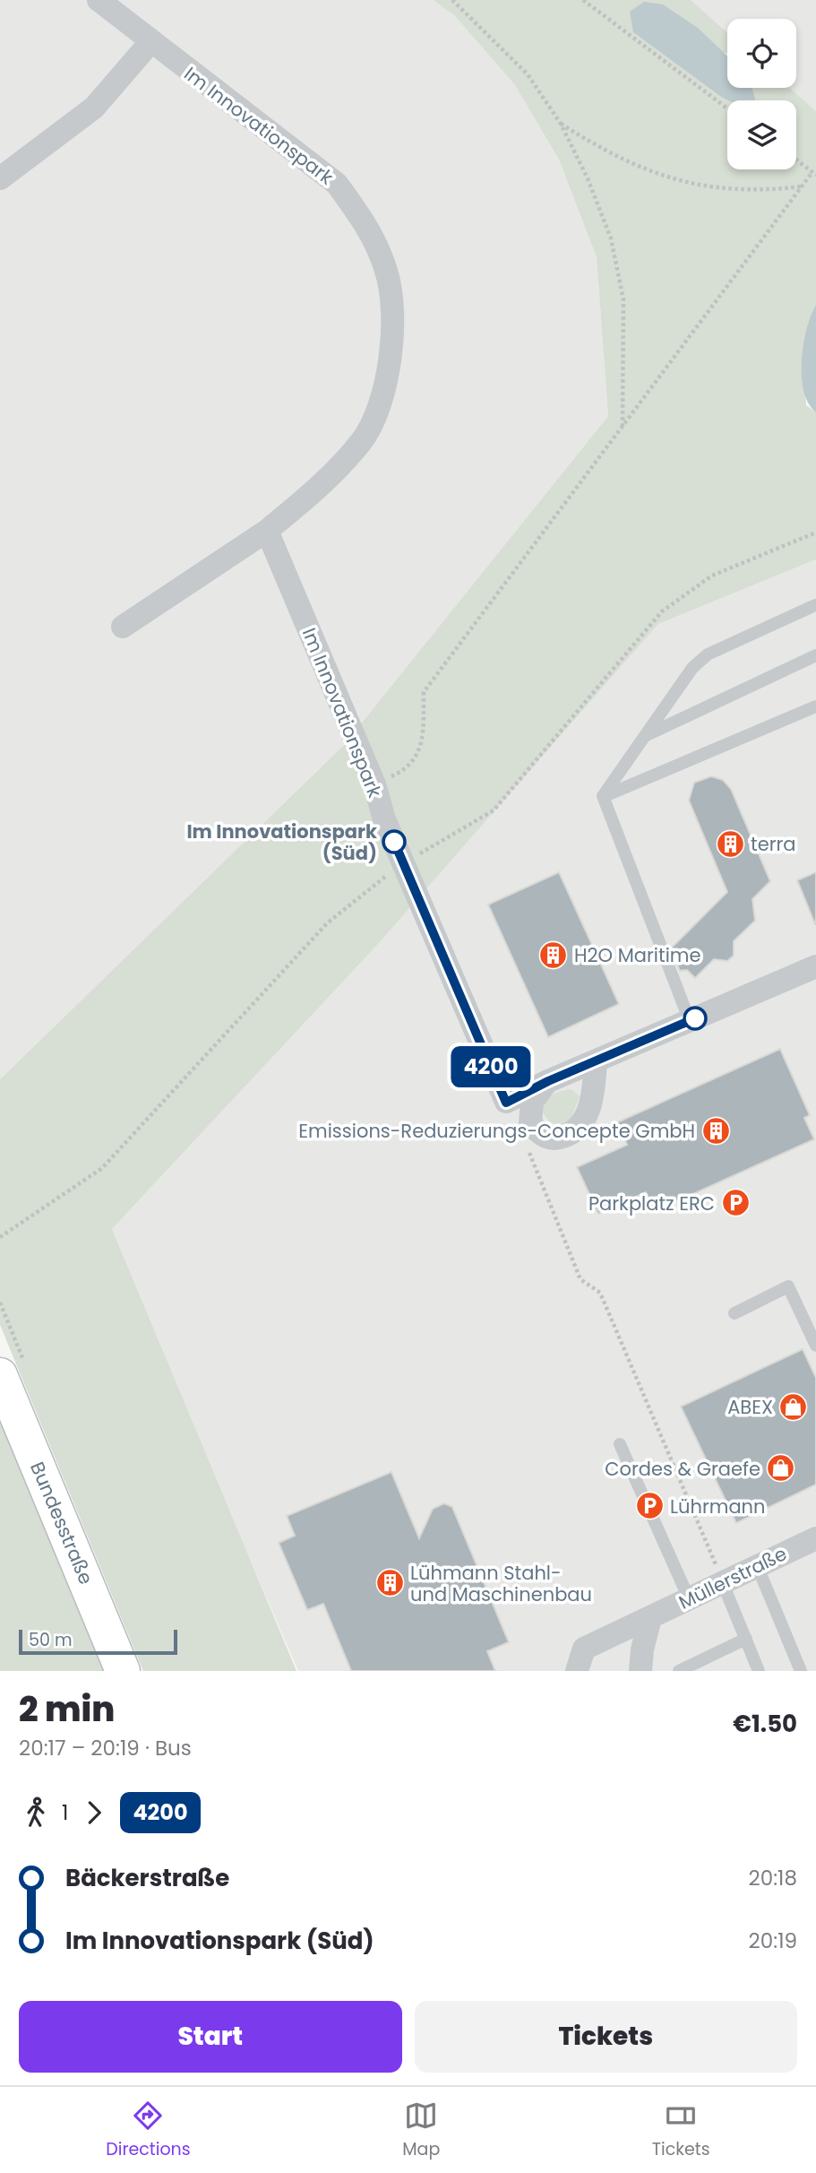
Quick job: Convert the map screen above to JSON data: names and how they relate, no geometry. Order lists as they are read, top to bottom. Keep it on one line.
{"streets":{"main road":["Bundesstraße"],"street":["Im Innovationspark","Müllerstraße"]},"places":{"other":["Im Innovationspark (Süd)"],"building":["terra","H2O Maritime","Emissions-Reduzierungs-Concepte GmbH","Lühmann Stahl- und Maschinenbau"],"parking":["Parkplatz ERC","Lührmann"],"shop":["ABEX","Cordes & Graefe"]},"lines":["bus line 4200"],"scale_bar":"50 m","page":{"on_map":"4200","scale":"50 m","heading":["2 min","20:17 – 20:19 · Bus","€1.50"],"legs":["1","4200"],"list":[{"name":"Bäckerstraße","value":"20:18"},{"name":"Im Innovationspark (Süd)","value":"20:19"}],"buttons":["Start","Tickets"],"tabs":["Directions","Map","Tickets"]}}
